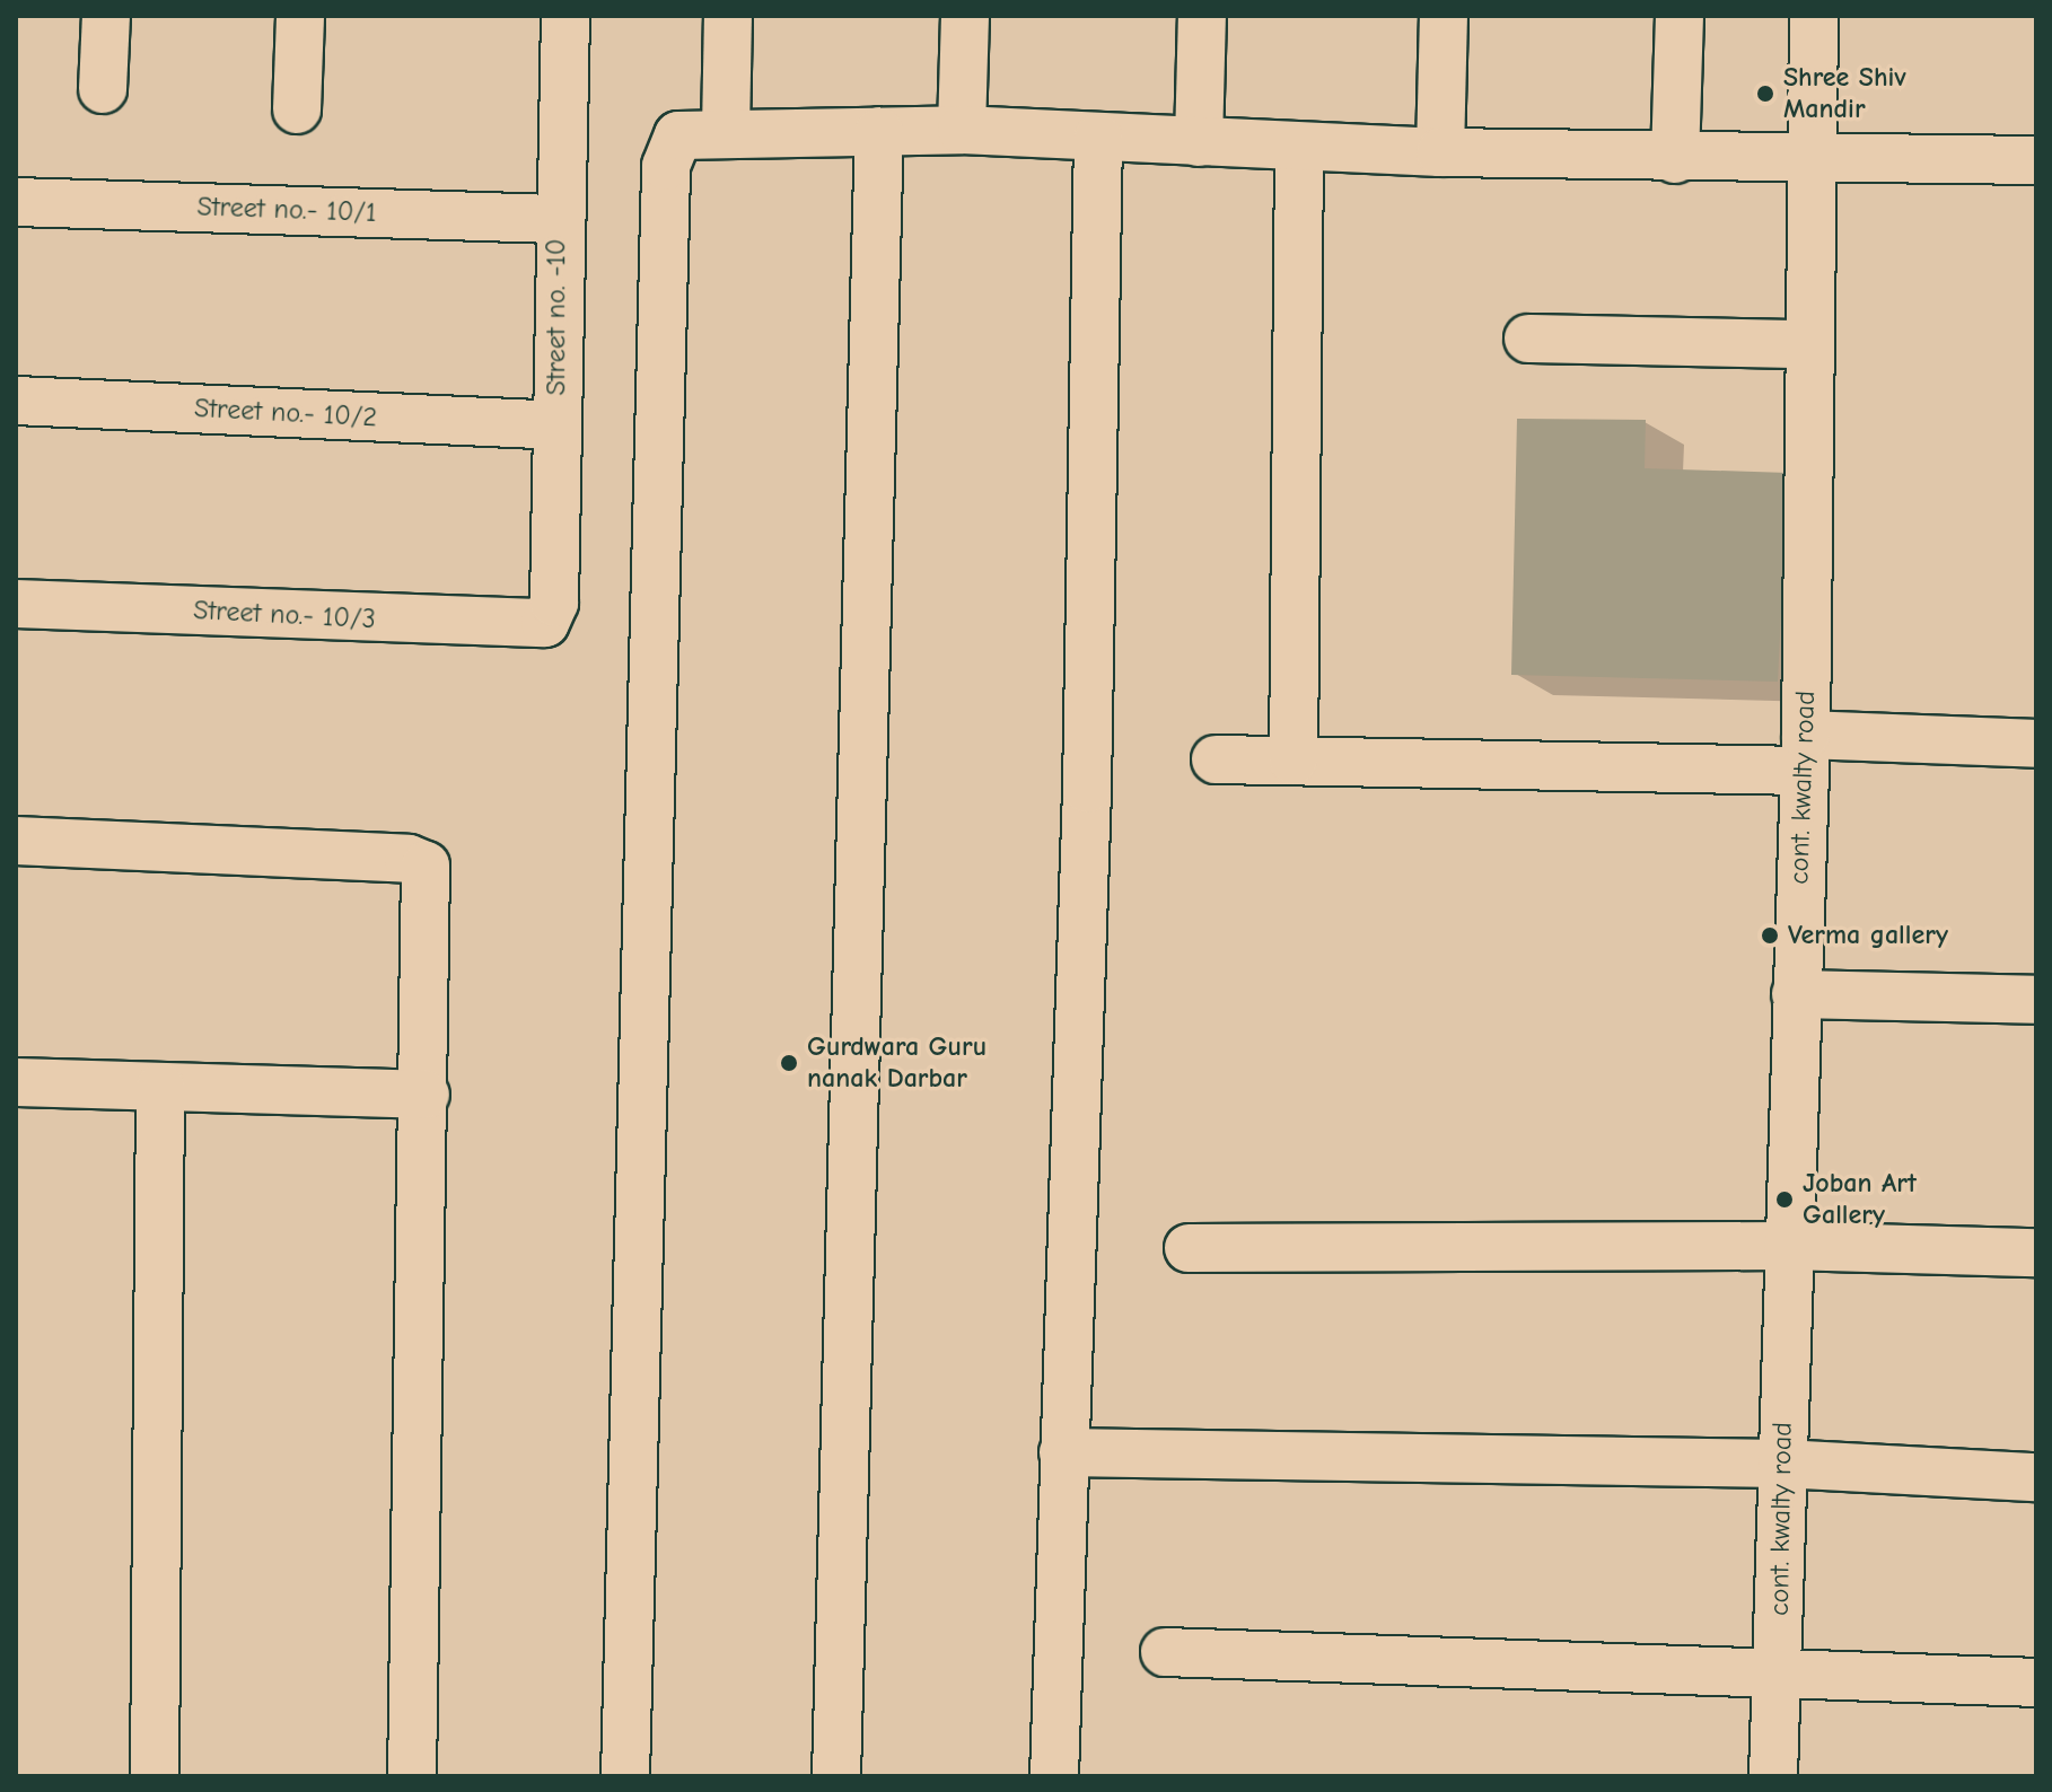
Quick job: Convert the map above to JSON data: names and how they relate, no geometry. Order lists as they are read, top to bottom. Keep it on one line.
{"streets":{"street":["Street no.- 10/1","Street no. -10","Street no.- 10/2","Street no.- 10/3","cont. kwalty road"]},"crossings":[["Street no.- 10/1","Street no. -10"],["Street no. -10","Street no.- 10/2"],["Street no. -10","Street no.- 10/3"]],"places":["Shree Shiv Mandir","Verma gallery","Gurdwara Guru nanak Darbar","Joban Art Gallery"]}
